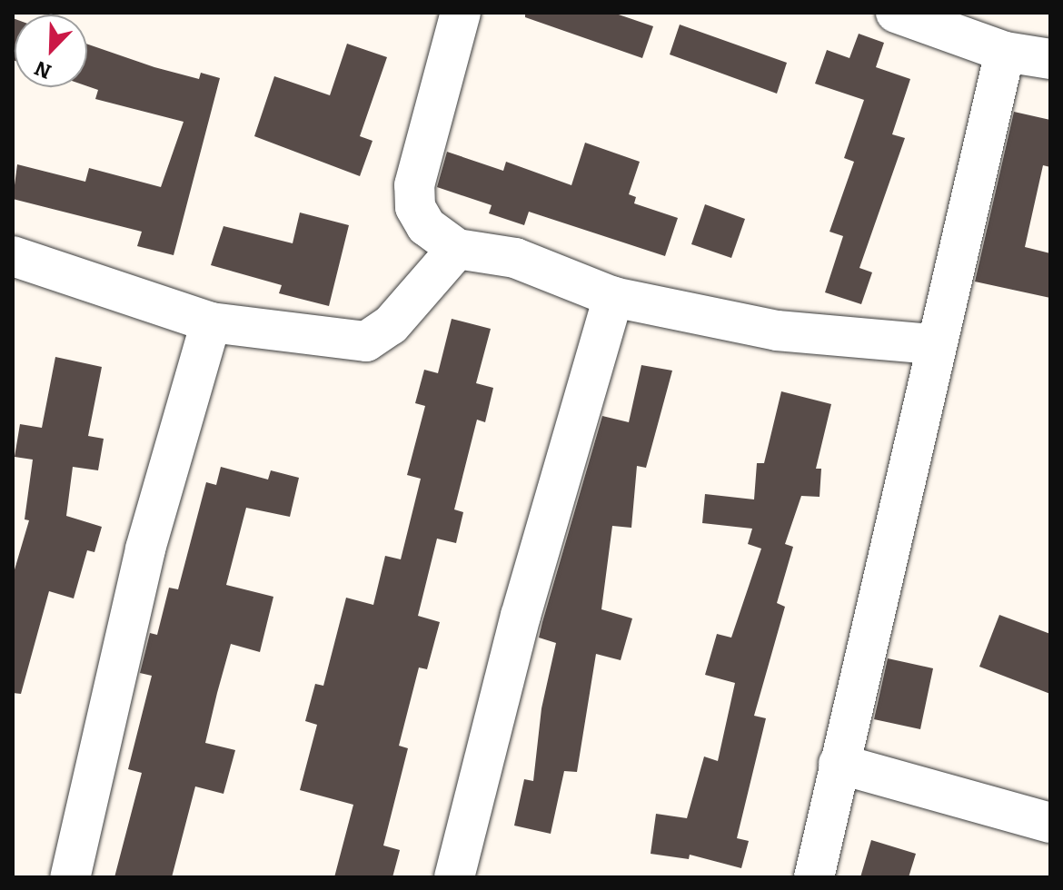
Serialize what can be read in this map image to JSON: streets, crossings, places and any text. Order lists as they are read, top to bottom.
{
  "north": "bottom left"
}
